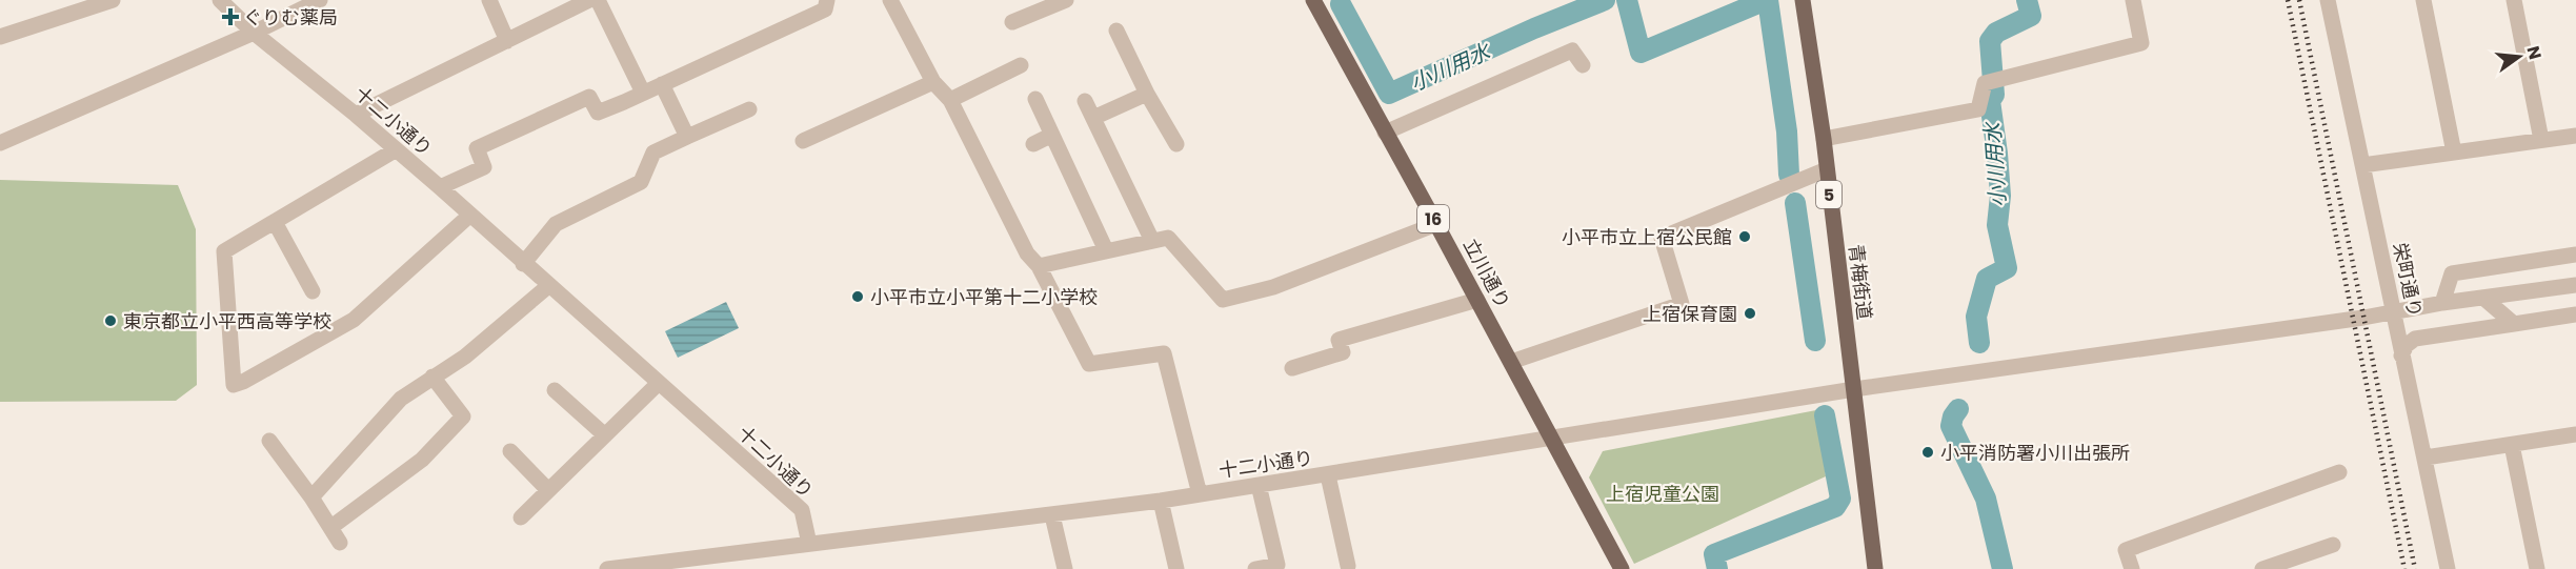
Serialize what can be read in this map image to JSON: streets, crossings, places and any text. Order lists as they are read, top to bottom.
{
  "streets": {
    "main road": [
      "5",
      "16",
      "立川通り",
      "青梅街道"
    ],
    "street": ["十二小通り", "栄町通り"]
  },
  "crossings": [
    ["十二小通り", "立川通り"],
    ["十二小通り", "栄町通り"],
    ["十二小通り", "青梅街道"]
  ],
  "water": ["小川用水"],
  "parks": ["上宿児童公園"],
  "places": {
    "health": ["ぐりむ薬局"],
    "other": [
      "小平市立上宿公民館",
      "小平市立小平第十二小学校",
      "上宿保育園",
      "東京都立小平西高等学校",
      "小平消防署小川出張所"
    ]
  },
  "north": "right"
}
